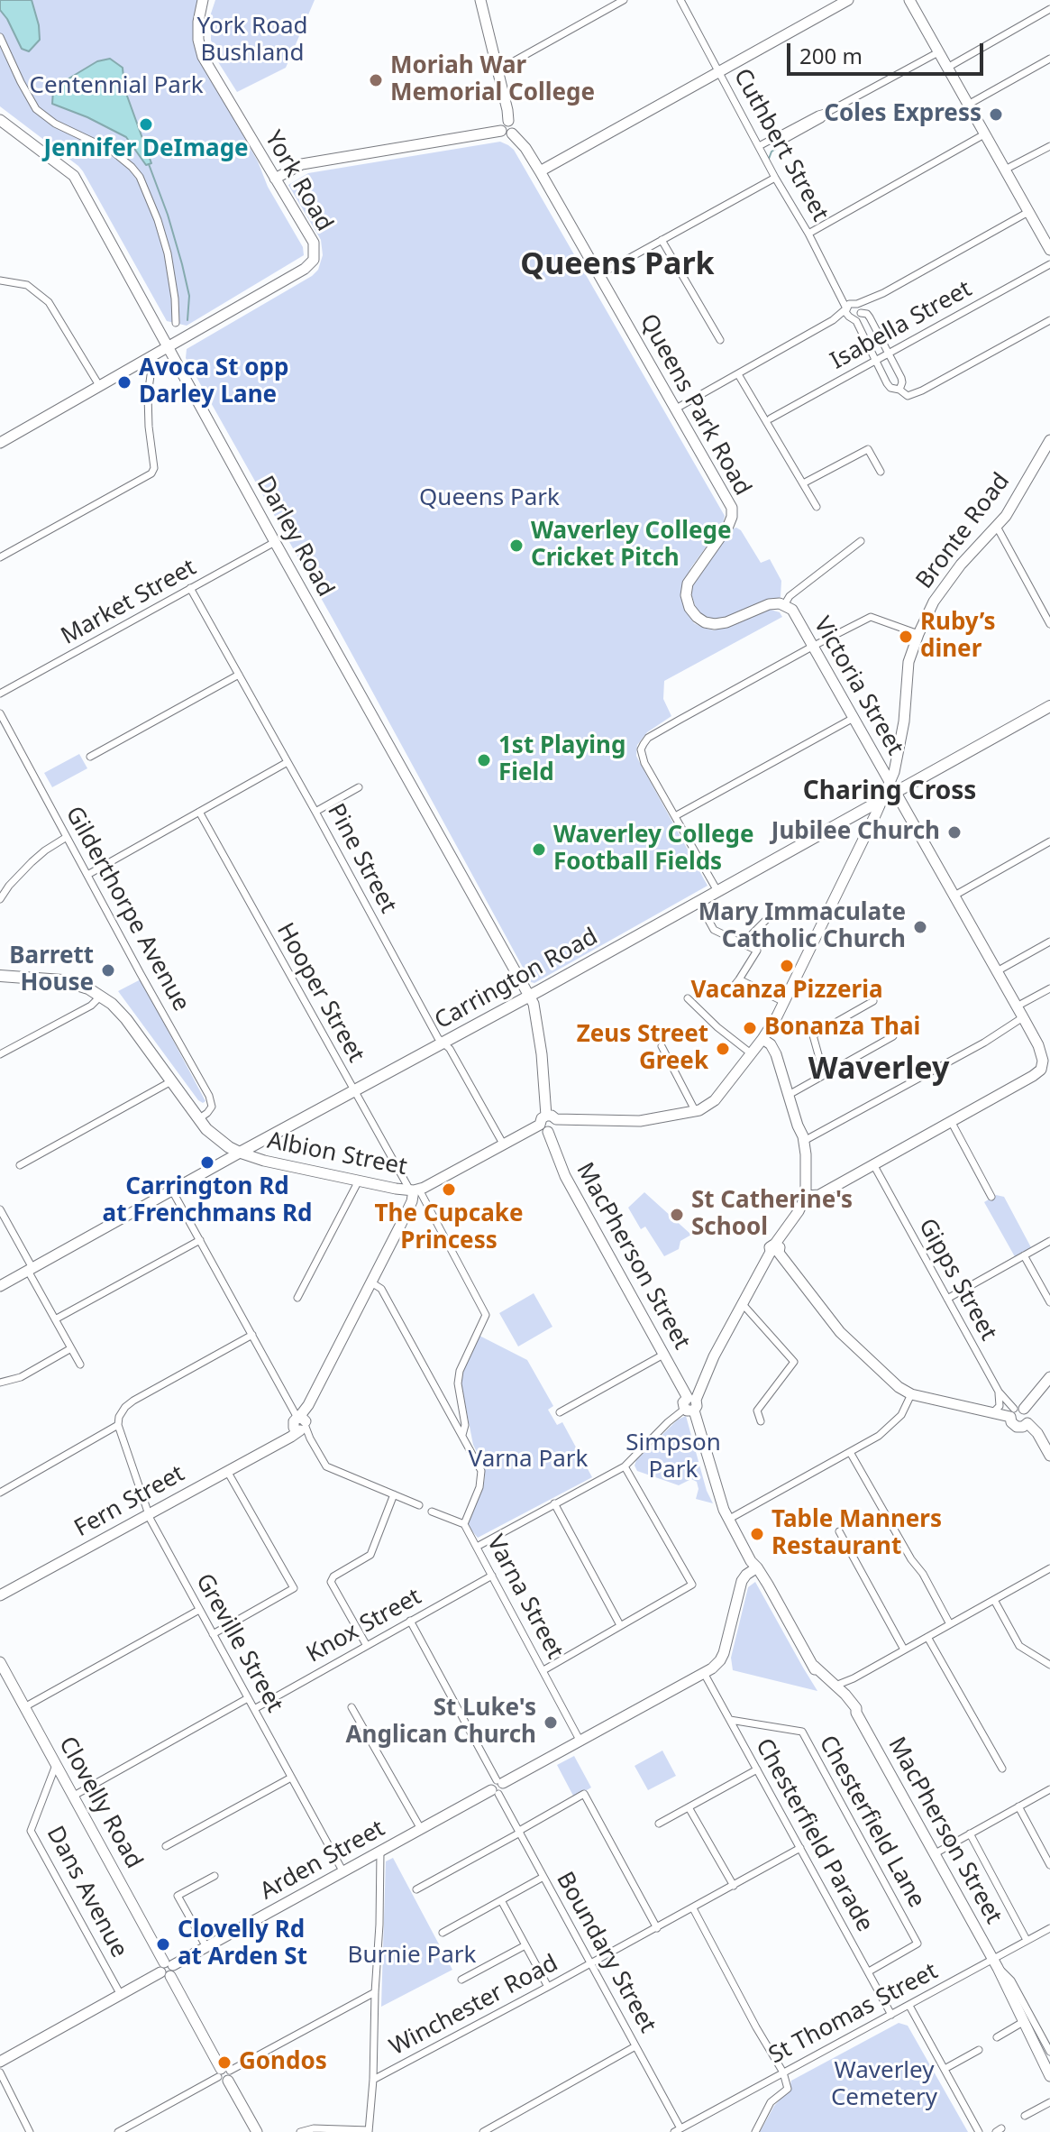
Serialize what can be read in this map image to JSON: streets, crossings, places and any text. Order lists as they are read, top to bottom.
{
  "streets": {
    "main road": [
      "York Road",
      "Queens Park Road",
      "Bronte Road",
      "Darley Road",
      "Victoria Street",
      "Carrington Road",
      "Albion Street",
      "MacPherson Street",
      "Fern Street",
      "Clovelly Road",
      "Arden Street"
    ],
    "street": [
      "Cuthbert Street",
      "Isabella Street",
      "Market Street",
      "Pine Street",
      "Gilderthorpe Avenue",
      "Hooper Street",
      "Gipps Street",
      "Varna Street",
      "Knox Street",
      "Greville Street",
      "Chesterfield Lane",
      "Chesterfield Parade",
      "Dans Avenue",
      "Boundary Street",
      "Winchester Road",
      "St Thomas Street"
    ]
  },
  "crossings": [
    ["Cuthbert Street", "Isabella Street"],
    ["York Road", "Darley Road"],
    ["Queens Park Road", "Victoria Street"],
    ["Bronte Road", "Victoria Street"],
    ["Bronte Road", "Carrington Road"],
    ["Darley Road", "Market Street"],
    ["Darley Road", "Carrington Road"],
    ["Darley Road", "MacPherson Street"],
    ["Market Street", "Pine Street"],
    ["Victoria Street", "Carrington Road"],
    ["Pine Street", "Carrington Road"],
    ["Pine Street", "Albion Street"],
    ["Carrington Road", "Hooper Street"],
    ["Carrington Road", "Albion Street"],
    ["Carrington Road", "MacPherson Street"],
    ["Hooper Street", "Albion Street"],
    ["Hooper Street", "Fern Street"],
    ["Hooper Street", "Varna Street"],
    ["Albion Street", "MacPherson Street"],
    ["Albion Street", "Fern Street"],
    ["MacPherson Street", "Arden Street"],
    ["MacPherson Street", "St Thomas Street"],
    ["Fern Street", "Varna Street"],
    ["Fern Street", "Greville Street"],
    ["Varna Street", "Knox Street"],
    ["Varna Street", "Arden Street"],
    ["Knox Street", "Greville Street"],
    ["Knox Street", "Boundary Street"],
    ["Greville Street", "Arden Street"],
    ["Clovelly Road", "Arden Street"],
    ["Clovelly Road", "Dans Avenue"],
    ["Chesterfield Lane", "Chesterfield Parade"],
    ["Chesterfield Parade", "Arden Street"],
    ["Chesterfield Parade", "Winchester Road"],
    ["Chesterfield Parade", "St Thomas Street"],
    ["Arden Street", "Dans Avenue"],
    ["Arden Street", "Boundary Street"],
    ["Boundary Street", "Winchester Road"],
    ["Boundary Street", "St Thomas Street"]
  ],
  "districts": ["Queens Park", "Charing Cross", "Waverley"],
  "parks": [
    "York Road Bushland",
    "Centennial Park",
    "Queens Park",
    "Simpson Park",
    "Varna Park",
    "Burnie Park",
    "Waverley Cemetery"
  ],
  "places": [
    "Moriah War Memorial College",
    "Coles Express",
    "Jennifer DeImage",
    "Avoca St opp Darley Lane",
    "Waverley College Cricket Pitch",
    "Ruby’s diner",
    "1st Playing Field",
    "Jubilee Church",
    "Waverley College Football Fields",
    "Mary Immaculate Catholic Church",
    "Vacanza Pizzeria",
    "Barrett House",
    "Bonanza Thai",
    "Zeus Street Greek",
    "Carrington Rd at Frenchmans Rd",
    "The Cupcake Princess",
    "St Catherine's School",
    "Table Manners Restaurant",
    "St Luke's Anglican Church",
    "Clovelly Rd at Arden St",
    "Gondos"
  ],
  "scale_bar": "200 m"
}
